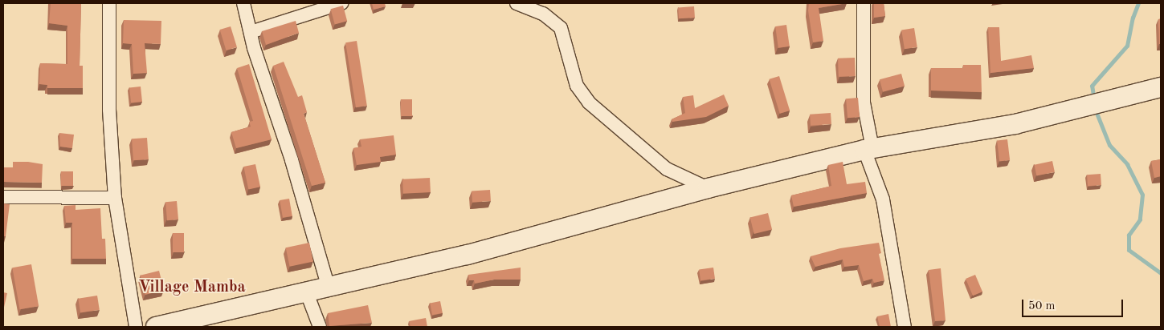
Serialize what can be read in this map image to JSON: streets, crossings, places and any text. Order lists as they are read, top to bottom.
{
  "districts": ["Village Mamba"],
  "scale_bar": "50 m"
}
